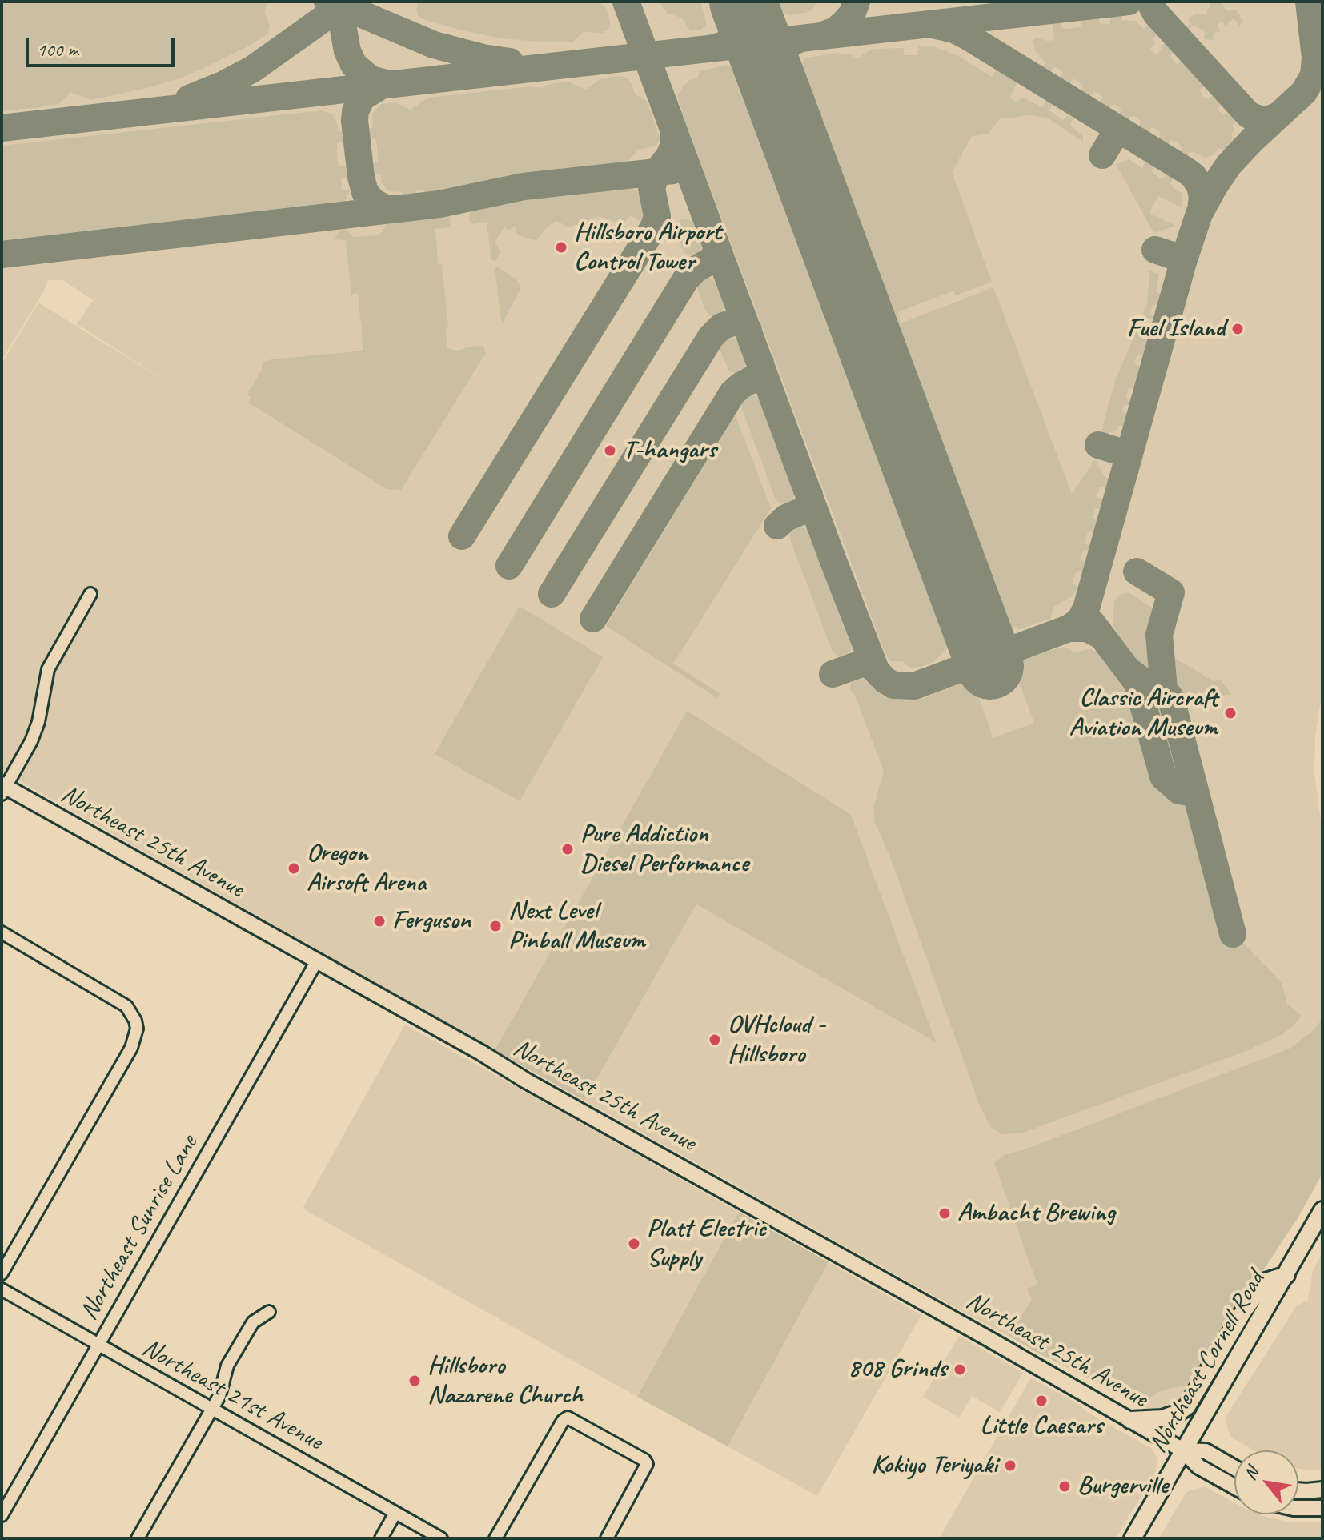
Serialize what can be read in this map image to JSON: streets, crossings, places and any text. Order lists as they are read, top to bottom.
{
  "streets": {
    "highway": ["Northeast Cornell Road"],
    "main road": ["Northeast 25th Avenue"],
    "street": ["Northeast Sunrise Lane", "Northeast 21st Avenue"]
  },
  "crossings": [
    ["Northeast 25th Avenue", "Northeast Sunrise Lane"],
    ["Northeast 25th Avenue", "Northeast Cornell Road"],
    ["Northeast Sunrise Lane", "Northeast 21st Avenue"]
  ],
  "places": [
    "Hillsboro Airport Control Tower",
    "Fuel Island",
    "T-hangars",
    "Classic Aircraft Aviation Museum",
    "Pure Addiction Diesel Performance",
    "Oregon Airsoft Arena",
    "Ferguson",
    "Next Level Pinball Museum",
    "OVHcloud - Hillsboro",
    "Ambacht Brewing",
    "Platt Electric Supply",
    "808 Grinds",
    "Hillsboro Nazarene Church",
    "Little Caesars",
    "Kokiyo Teriyaki",
    "Burgerville"
  ],
  "scale_bar": "100 m",
  "north": "top left"
}
